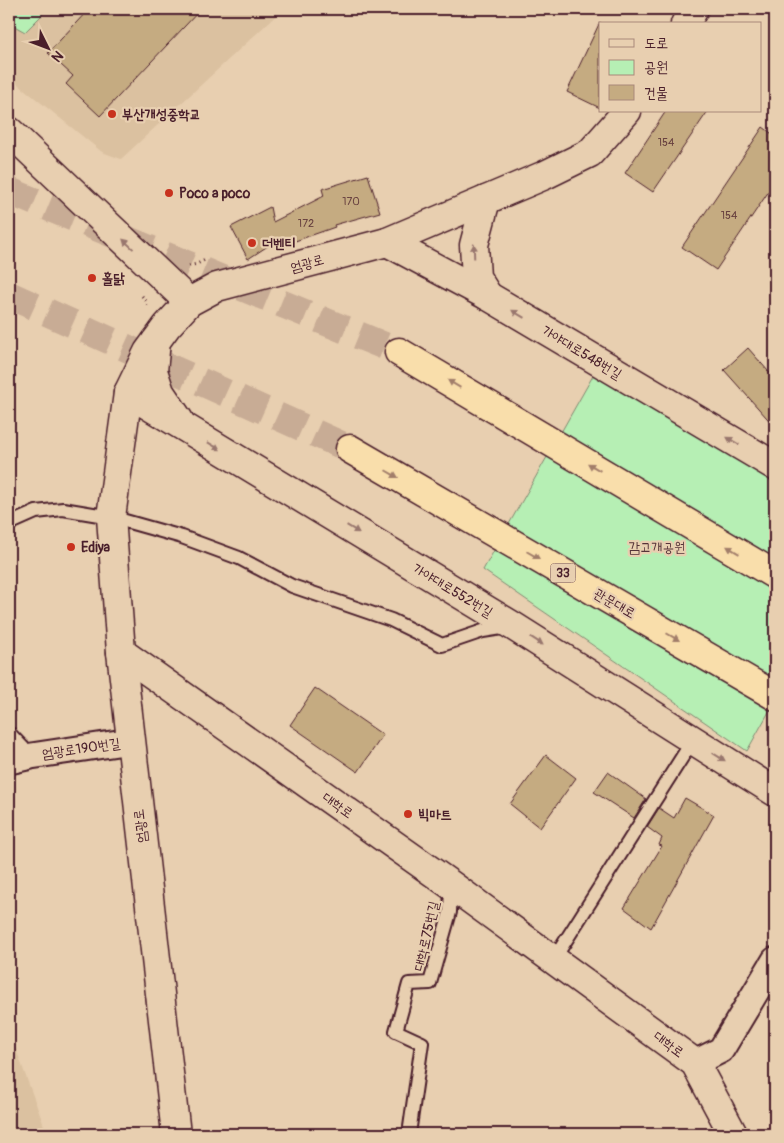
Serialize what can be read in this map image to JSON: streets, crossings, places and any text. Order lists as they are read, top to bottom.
{
  "streets": {
    "highway": ["33", "관문대로"],
    "main road": [
      "엄광로",
      "가야대로548번길",
      "가야대로552번길",
      "대학로"
    ],
    "street": ["엄광로190번길"],
    "lane": ["대학로75번길"]
  },
  "crossings": [
    ["엄광로", "가야대로548번길"],
    ["엄광로", "가야대로552번길"],
    ["엄광로", "엄광로190번길"],
    ["엄광로", "대학로"],
    ["대학로", "대학로75번길"]
  ],
  "one_way": ["가야대로548번길", "가야대로552번길"],
  "parks": ["감고개공원"],
  "places": [
    "부산개성중학교",
    "Poco a poco",
    "더벤티",
    "홀닭",
    "Ediya",
    "빅마트"
  ],
  "house_numbers": [
    "154",
    "170",
    "154",
    "172"
  ],
  "legend": ["도로", "공원", "건물"],
  "north": "bottom right"
}
